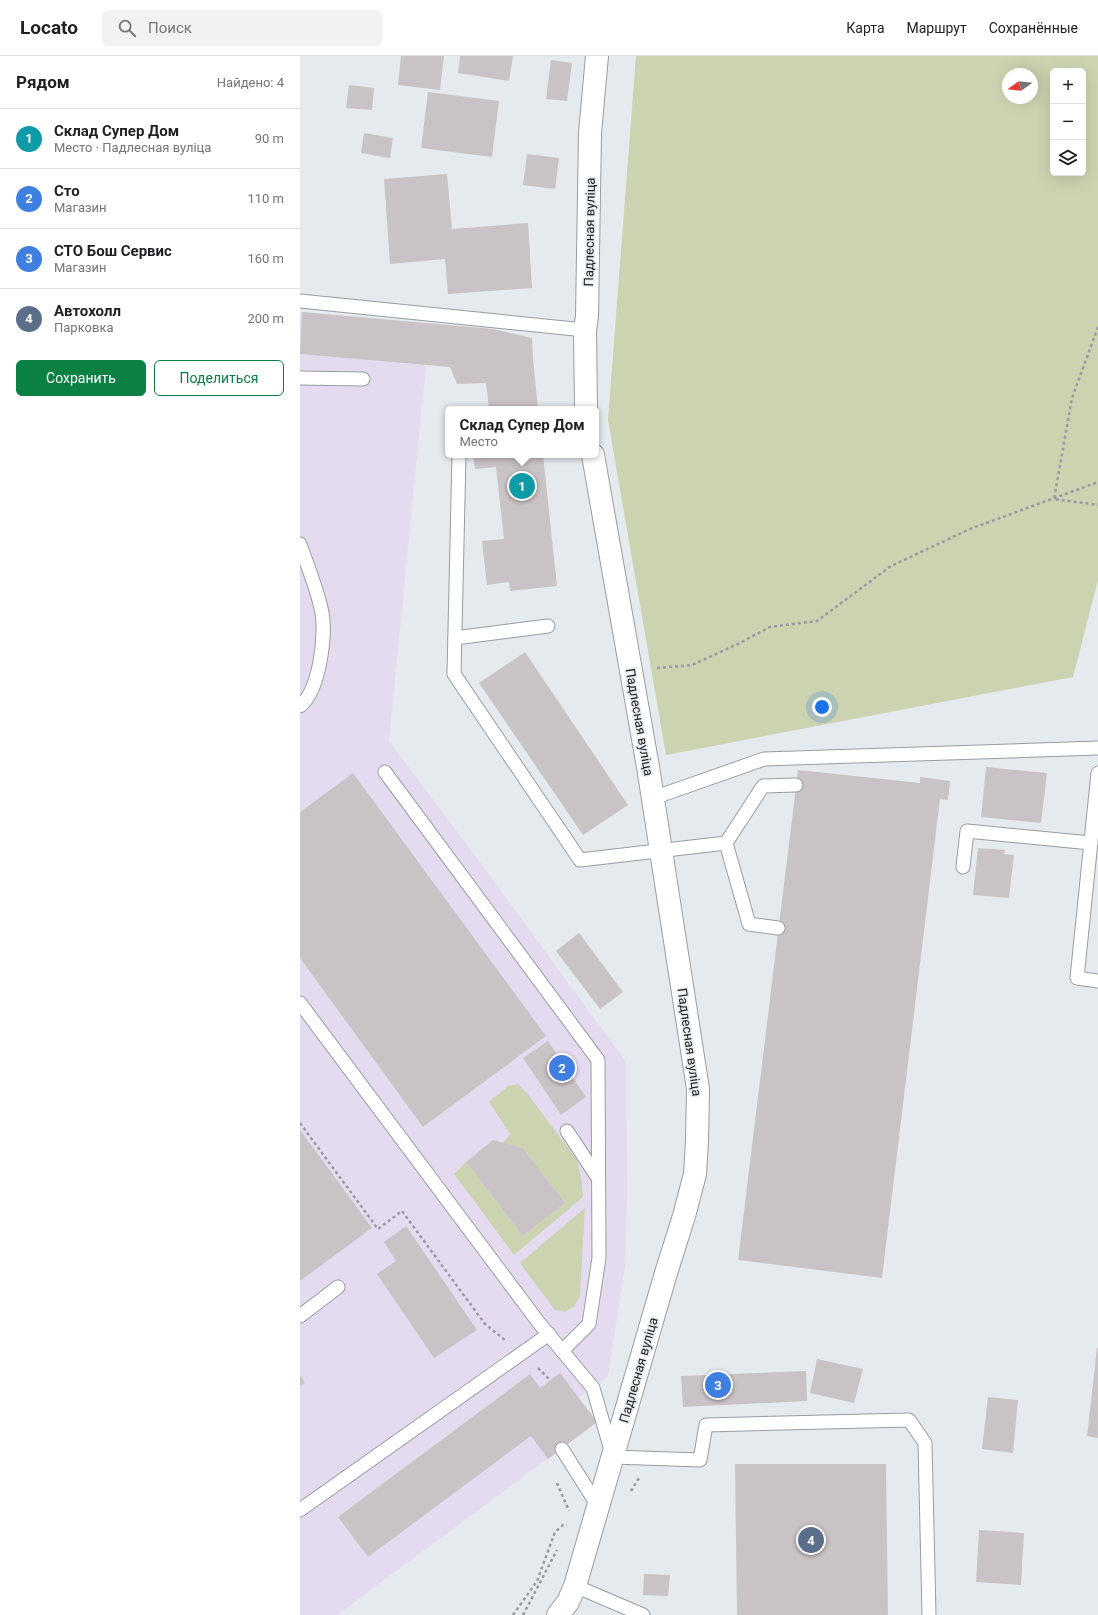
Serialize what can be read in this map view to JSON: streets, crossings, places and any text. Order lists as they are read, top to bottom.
{
  "streets": {
    "street": ["Падлесная вуліца"]
  },
  "north": "left",
  "page": {
    "header": "Locato",
    "search": "Поиск",
    "nav": ["Карта", "Маршрут", "Сохранённые"],
    "heading": ["Рядом", "Найдено: 4"],
    "map_buttons": ["+", "−"],
    "list": [
      {
        "mark": "1",
        "name": "Склад Супер Дом",
        "note": "Место · Падлесная вуліца",
        "value": "90 m"
      },
      {
        "mark": "2",
        "name": "Сто",
        "note": "Магазин",
        "value": "110 m"
      },
      {
        "mark": "3",
        "name": "СТО Бош Сервис",
        "note": "Магазин",
        "value": "160 m"
      },
      {
        "mark": "4",
        "name": "Автохолл",
        "note": "Парковка",
        "value": "200 m"
      }
    ],
    "buttons": ["Сохранить", "Поделиться"],
    "popup": ["Склад Супер Дом", "Место"],
    "pins": [
      "1",
      "2",
      "3",
      "4"
    ]
  }
}
